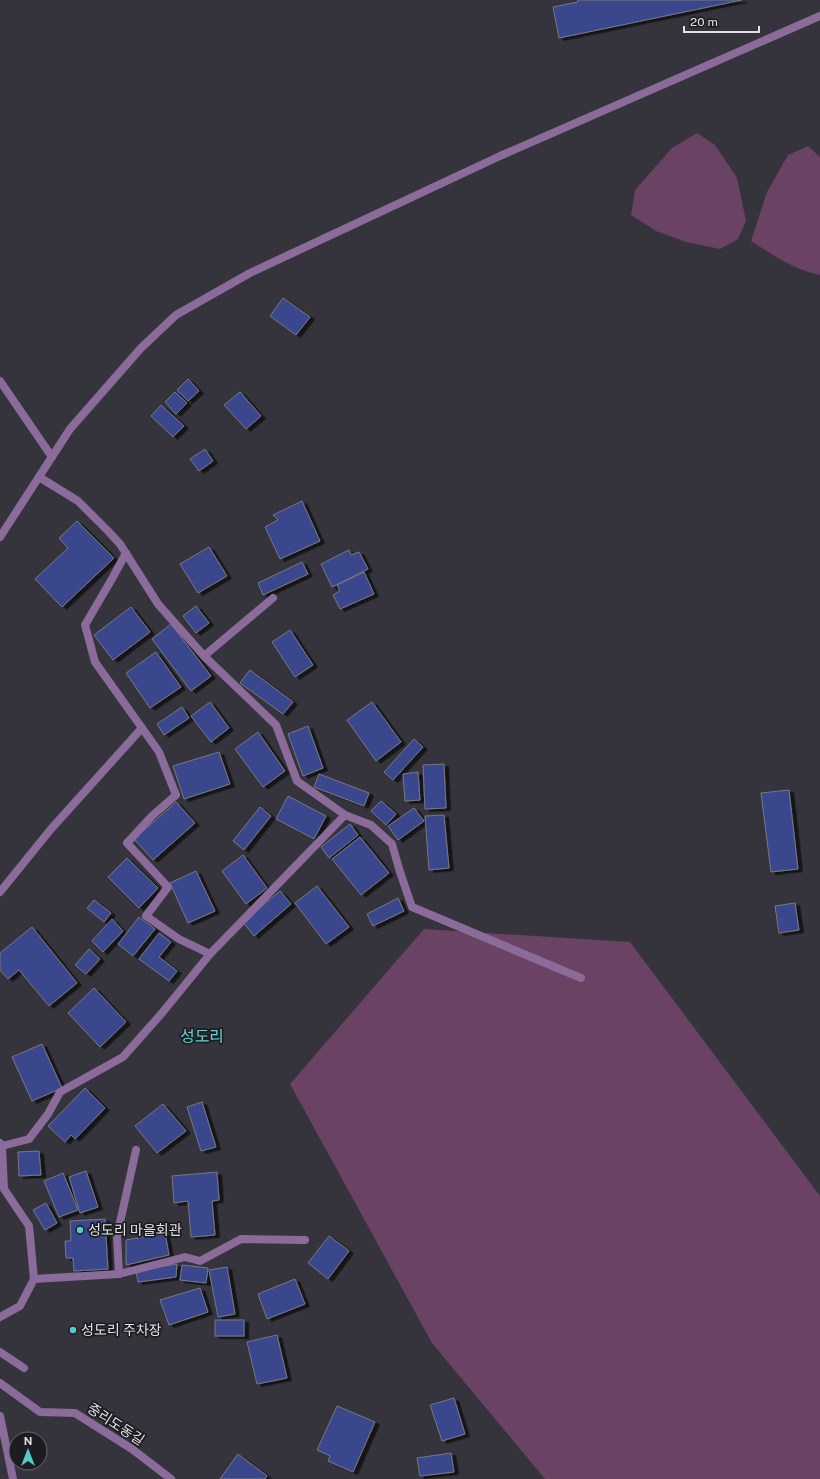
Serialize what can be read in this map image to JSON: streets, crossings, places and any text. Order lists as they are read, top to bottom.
{
  "streets": {
    "street": ["중리도동길"]
  },
  "districts": ["성도리"],
  "places": ["성도리 마을회관", "성도리 주차장"],
  "scale_bar": "20 m",
  "north": "top"
}
